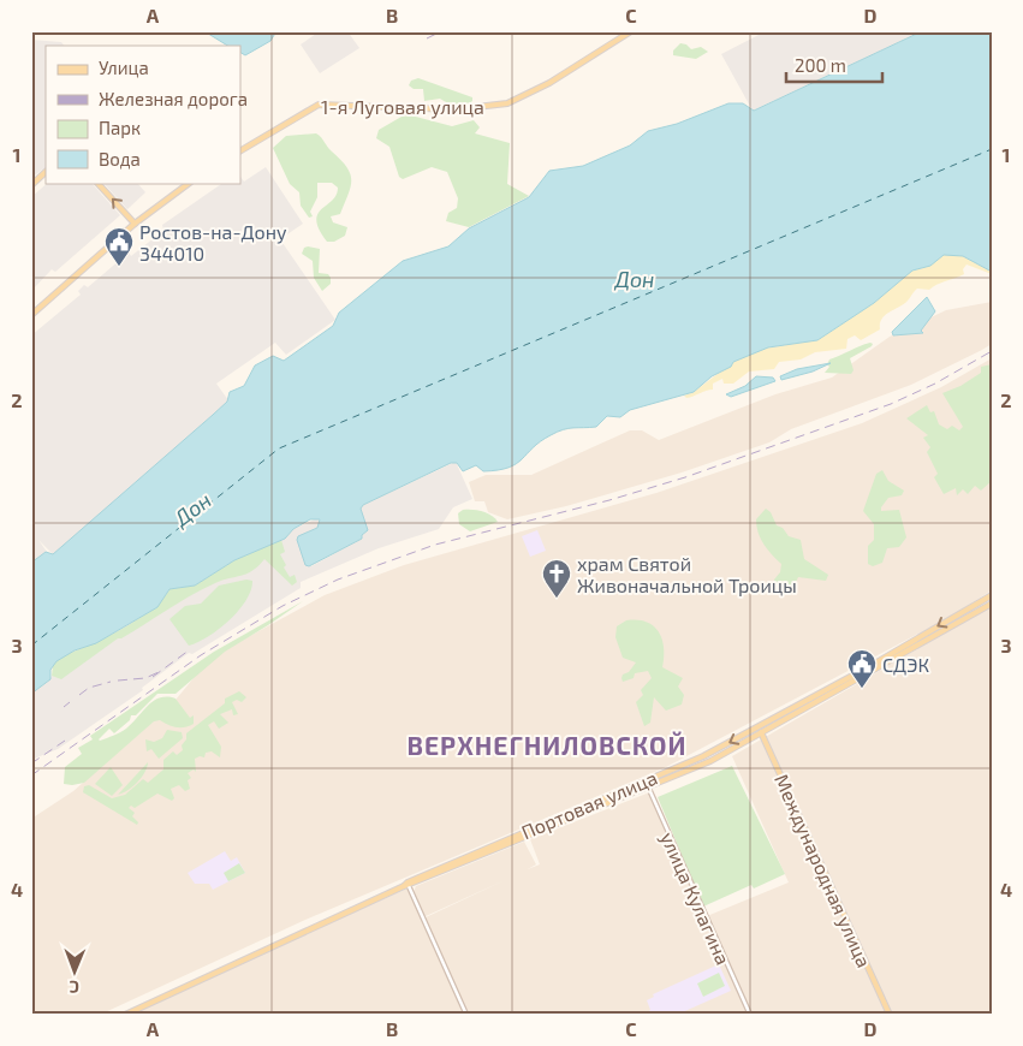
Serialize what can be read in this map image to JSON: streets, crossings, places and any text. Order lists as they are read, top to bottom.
{
  "streets": {
    "main road": ["1-я Луговая улица", "Портовая улица", "Международная улица"],
    "street": ["улица Кулагина"]
  },
  "crossings": [
    ["Портовая улица", "Международная улица"],
    ["Портовая улица", "улица Кулагина"]
  ],
  "districts": ["ВЕРХНЕГНИЛОВСКОЙ"],
  "water": ["Дон"],
  "places": {
    "public building": ["Ростов-на-Дону 344010", "СДЭК"],
    "church": ["храм Святой Живоначальной Троицы"]
  },
  "legend": [
    "Улица",
    "Железная дорога",
    "Парк",
    "Вода"
  ],
  "scale_bar": "200 m",
  "north": "bottom",
  "grid": {
    "columns": [
      "A",
      "B",
      "C",
      "D"
    ],
    "rows": [
      "1",
      "2",
      "3",
      "4"
    ]
  }
}
